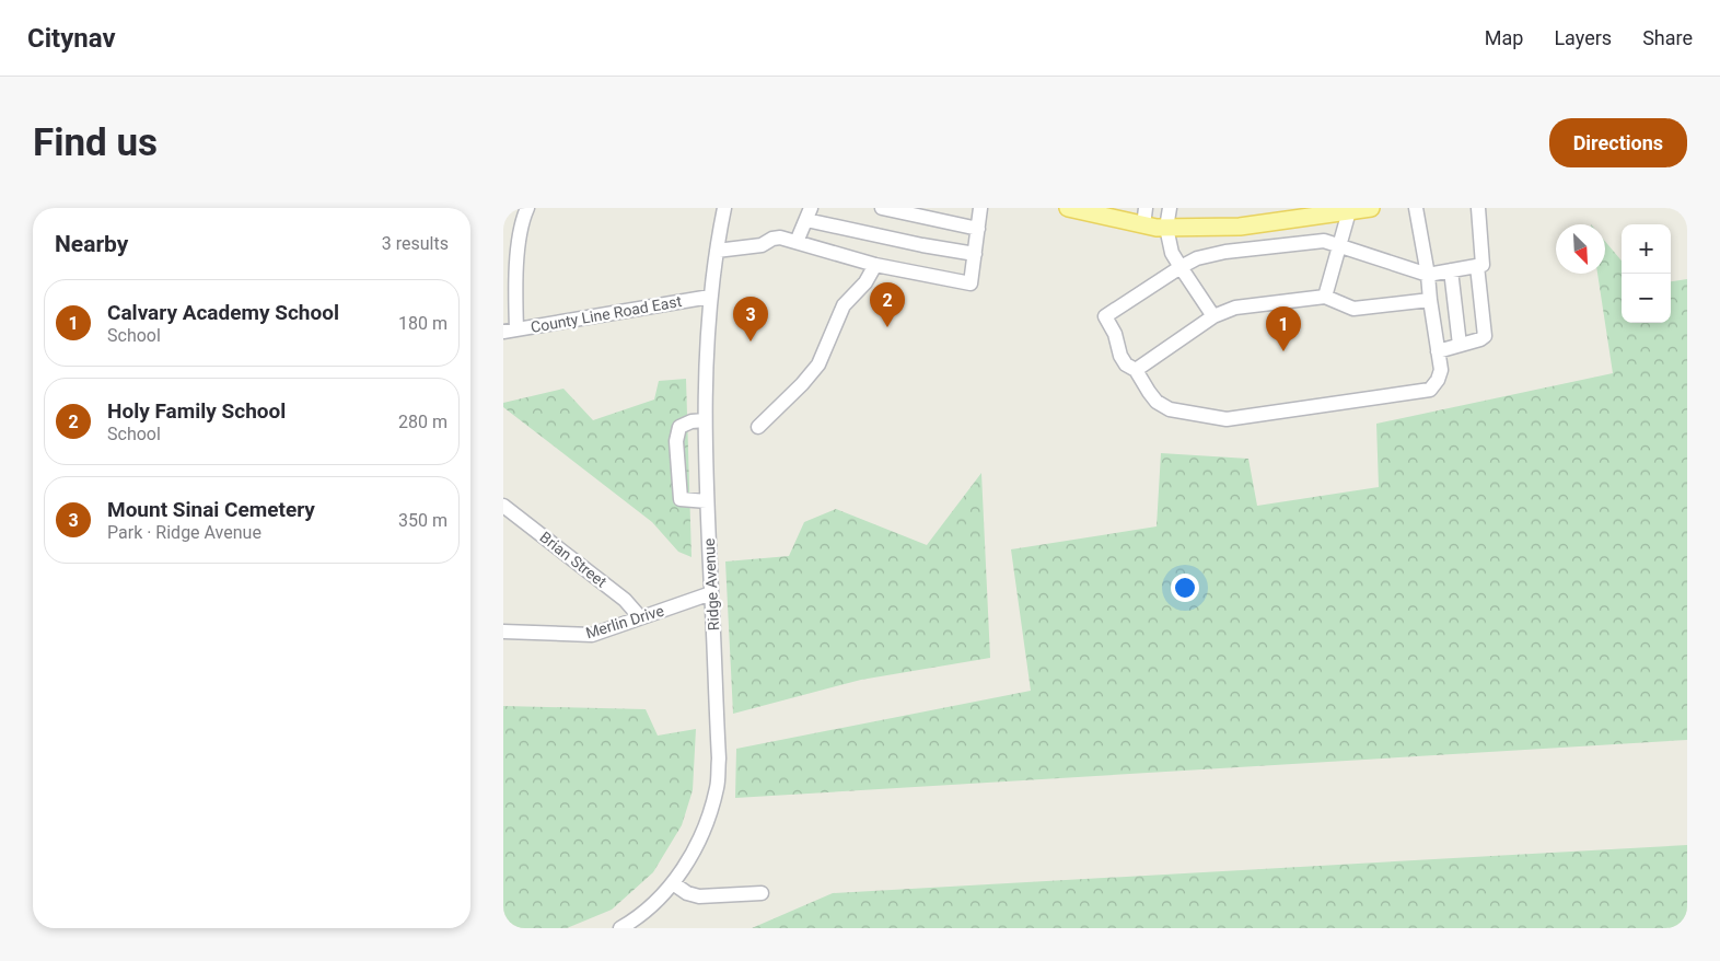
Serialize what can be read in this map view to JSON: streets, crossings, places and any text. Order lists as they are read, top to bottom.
{
  "streets": {
    "street": [
      "County Line Road East",
      "Brian Street",
      "Ridge Avenue",
      "Merlin Drive"
    ]
  },
  "crossings": [
    ["County Line Road East", "Ridge Avenue"],
    ["Brian Street", "Merlin Drive"],
    ["Ridge Avenue", "Merlin Drive"]
  ],
  "north": "bottom right",
  "page": {
    "header": "Citynav",
    "nav": ["Map", "Layers", "Share"],
    "buttons": "Directions",
    "title": "Find us",
    "heading": ["Nearby", "3 results"],
    "map_buttons": ["+", "−"],
    "list": [
      {
        "mark": "1",
        "name": "Calvary Academy School",
        "note": "School",
        "value": "180 m"
      },
      {
        "mark": "2",
        "name": "Holy Family School",
        "note": "School",
        "value": "280 m"
      },
      {
        "mark": "3",
        "name": "Mount Sinai Cemetery",
        "note": "Park · Ridge Avenue",
        "value": "350 m"
      }
    ],
    "pins": ["2", "3", "1"]
  }
}
